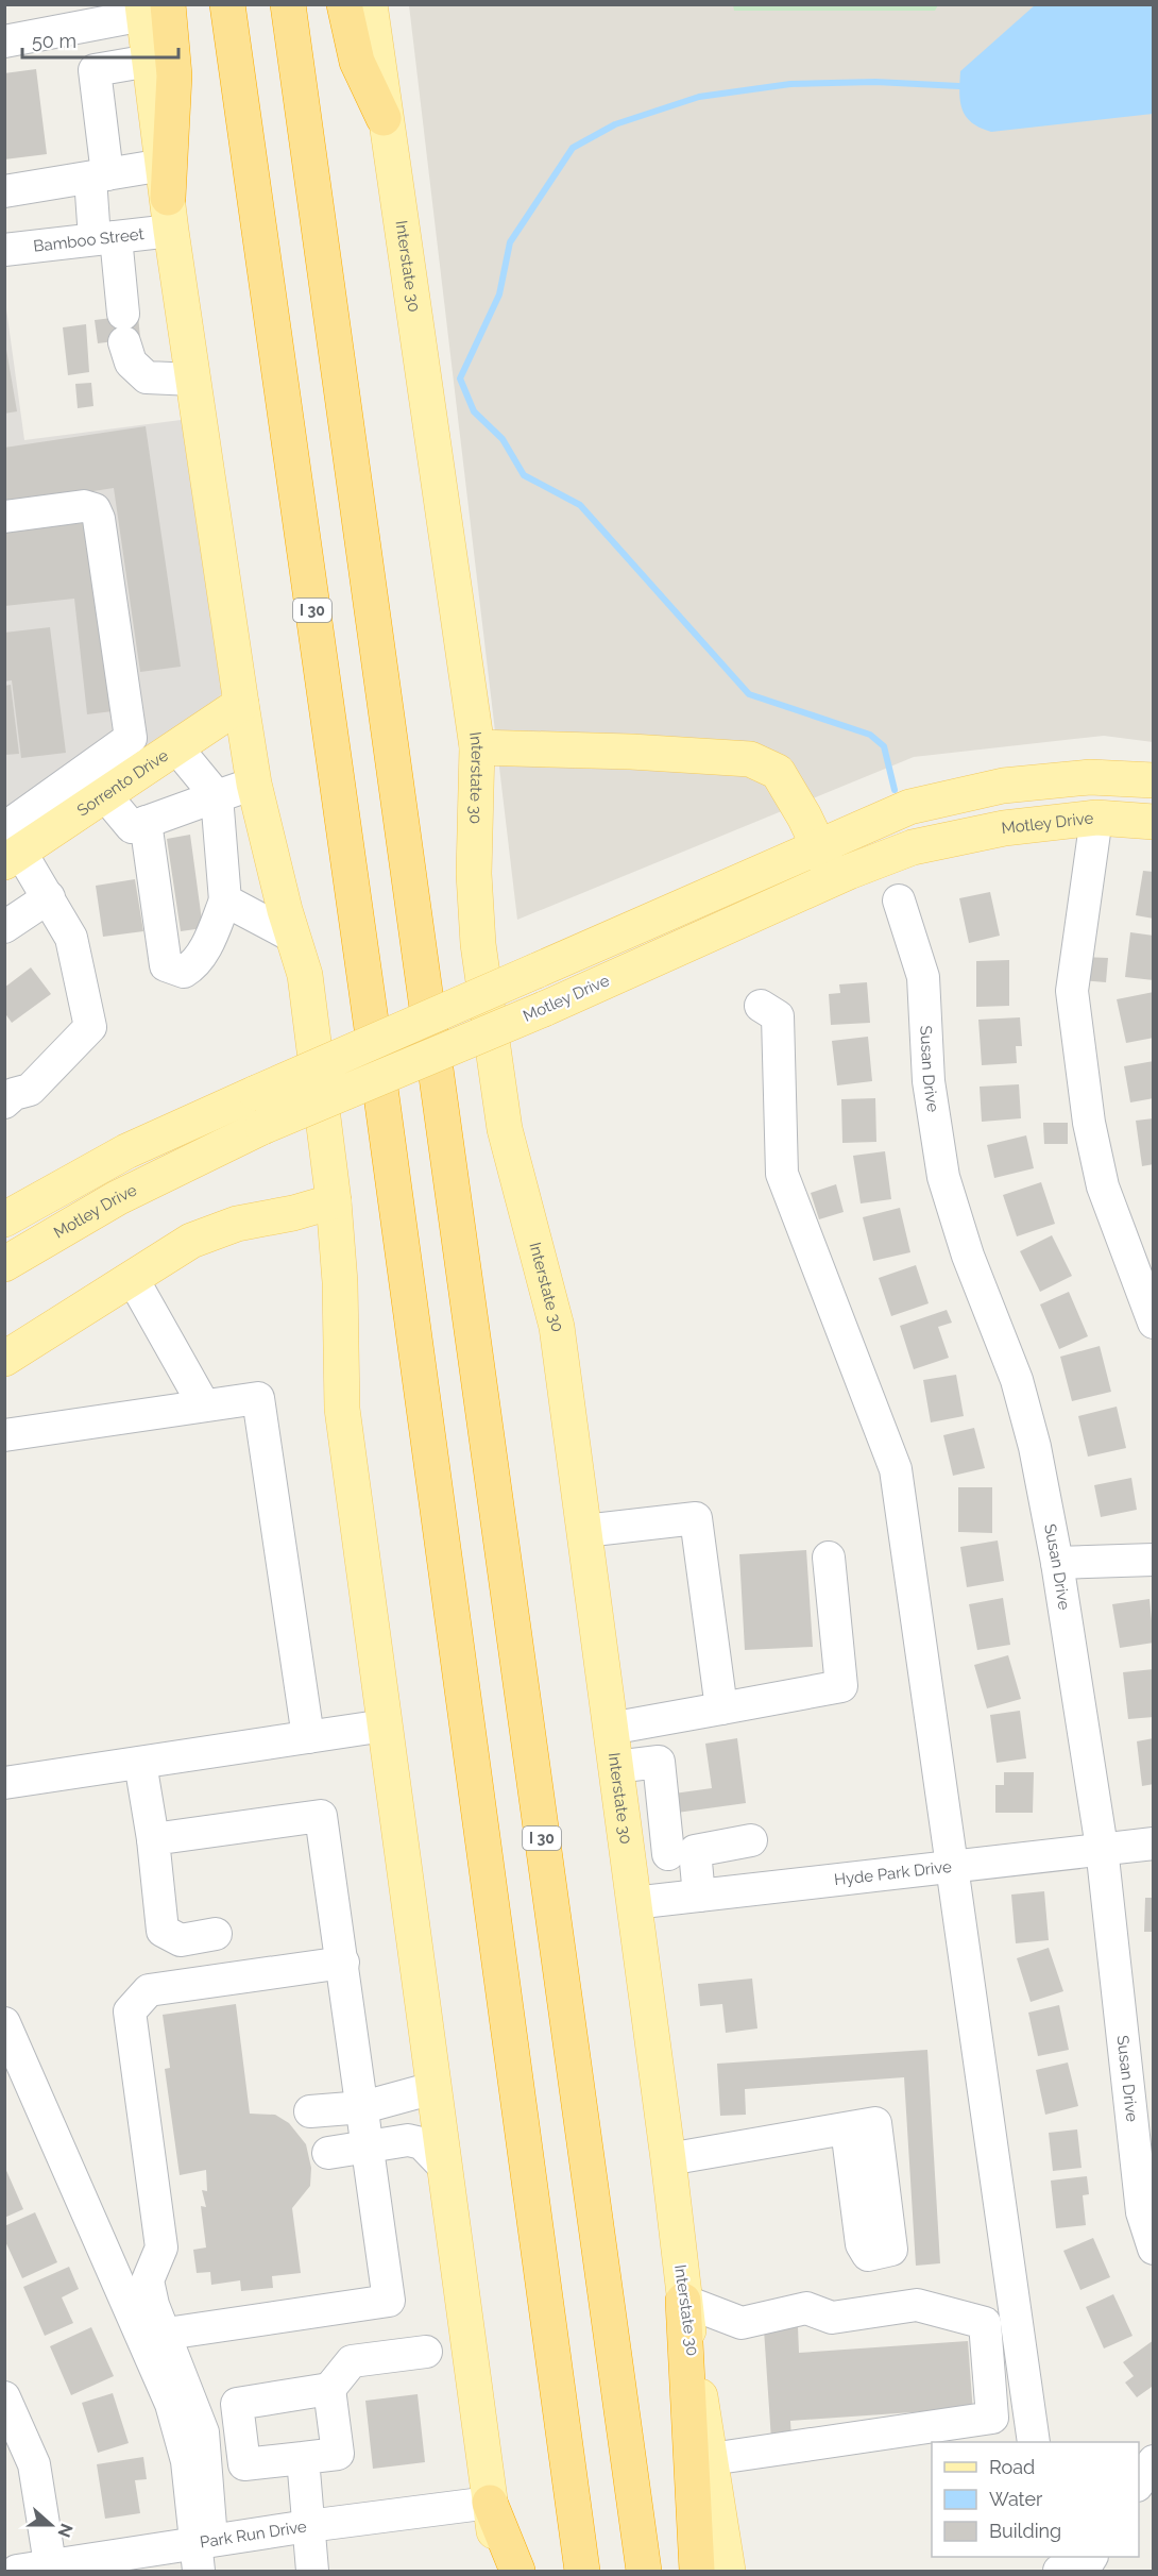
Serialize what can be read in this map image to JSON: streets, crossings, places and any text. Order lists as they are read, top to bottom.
{
  "streets": {
    "highway": ["I 30"],
    "main road": ["Interstate 30", "Sorrento Drive", "Motley Drive"],
    "street": [
      "Bamboo Street",
      "Susan Drive",
      "Hyde Park Drive",
      "Park Run Drive"
    ]
  },
  "crossings": [
    ["Interstate 30", "Hyde Park Drive"],
    ["Susan Drive", "Hyde Park Drive"]
  ],
  "legend": ["Road", "Water", "Building"],
  "scale_bar": "50 m",
  "north": "right"
}
